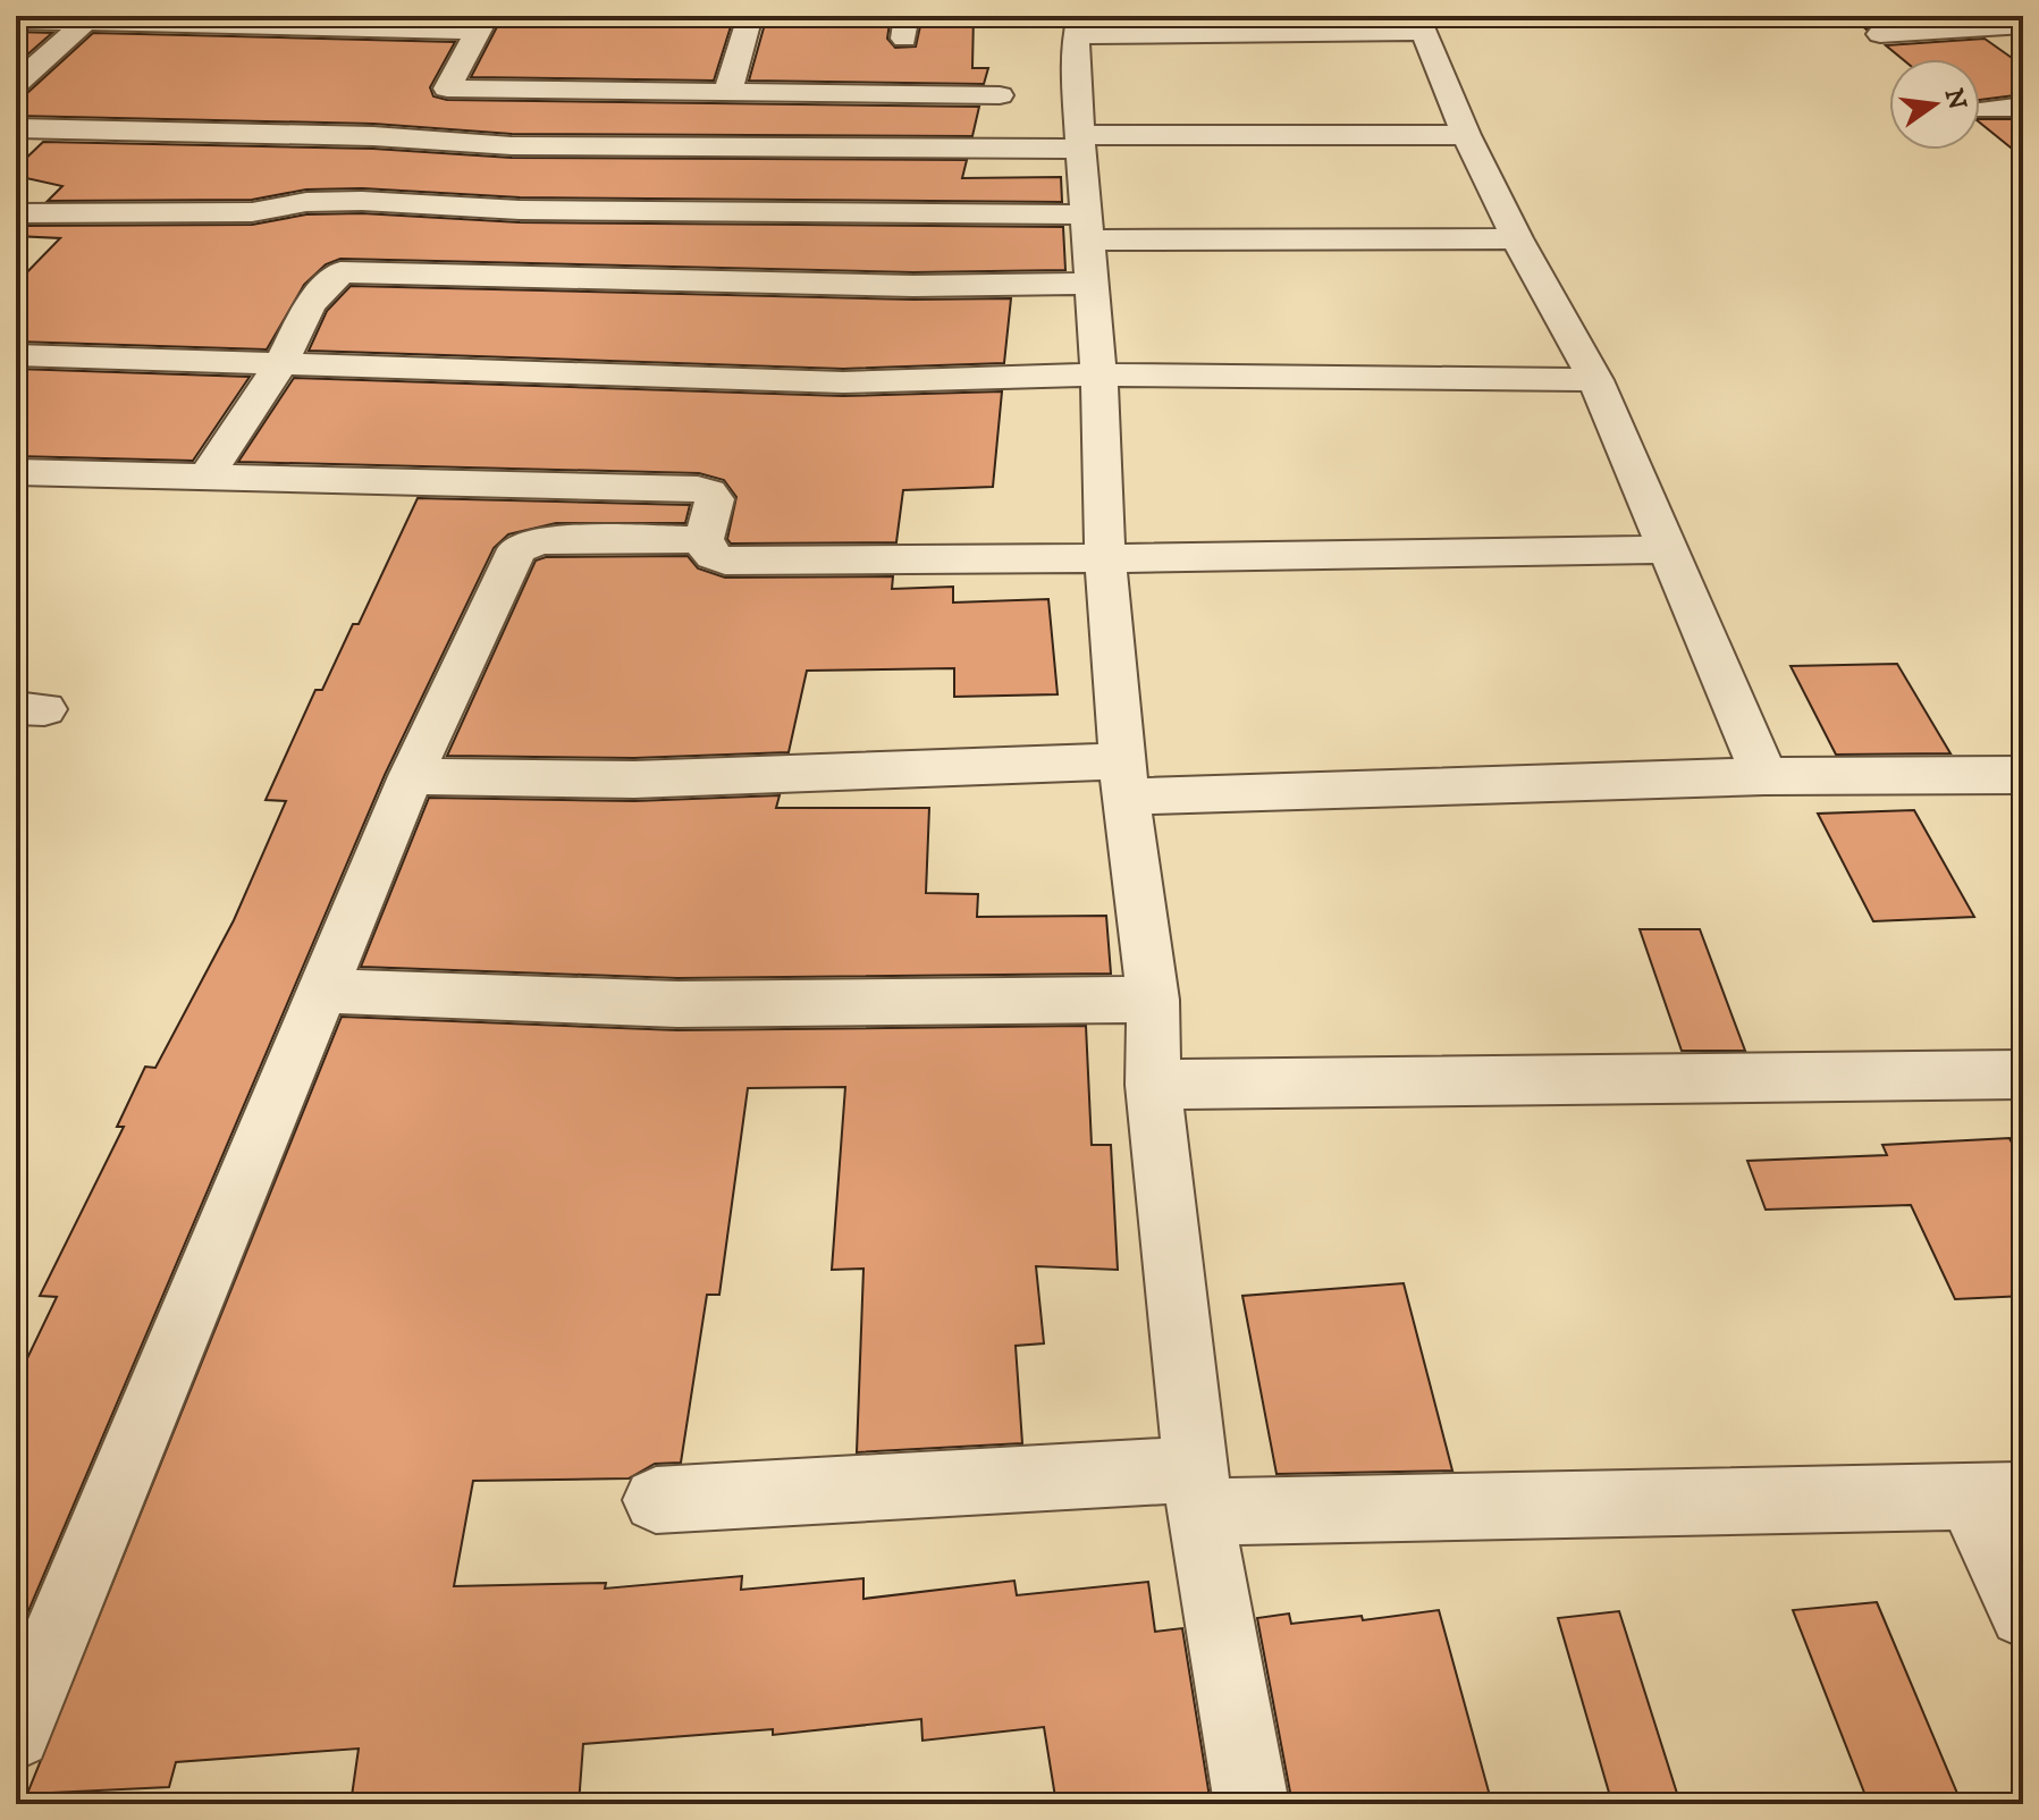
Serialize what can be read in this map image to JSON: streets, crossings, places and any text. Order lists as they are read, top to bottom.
{
  "north": "right"
}
